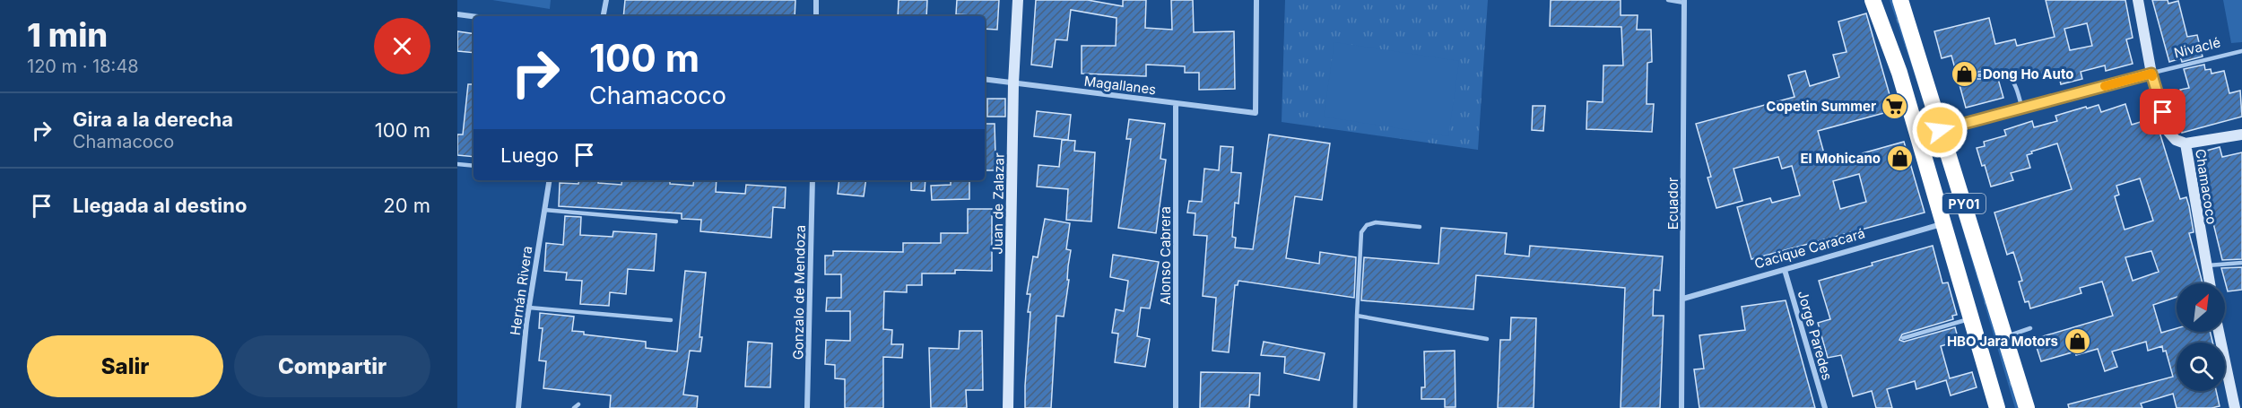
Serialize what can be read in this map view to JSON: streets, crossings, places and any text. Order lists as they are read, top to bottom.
{
  "streets": {
    "highway": ["PY01"],
    "street": [
      "Nivaclé",
      "Magallanes",
      "Chamacoco",
      "Juan de Zalazar",
      "Ecuador",
      "Cacique Caracará",
      "Alonso Cabrera",
      "Hernán Rivera",
      "Gonzalo de Mendoza",
      "Jorge Paredes"
    ]
  },
  "crossings": [
    ["Nivaclé", "Chamacoco"],
    ["Nivaclé", "PY01"],
    ["Magallanes", "Juan de Zalazar"],
    ["Magallanes", "Alonso Cabrera"],
    ["Ecuador", "Cacique Caracará"],
    ["PY01", "Cacique Caracará"],
    ["Cacique Caracará", "Jorge Paredes"]
  ],
  "places": {
    "shop": ["Dong Ho Auto", "El Mohicano", "HBO Jara Motors"],
    "supermarket": ["Copetin Summer"]
  },
  "north": "top right",
  "page": {
    "heading": ["1 min", "120 m · 18:48"],
    "turn": ["100 m", "Chamacoco"],
    "list": [
      {
        "name": "Gira a la derecha",
        "note": "Chamacoco",
        "value": "100 m"
      },
      {
        "name": "Llegada al destino",
        "value": "20 m"
      }
    ],
    "then": "Luego",
    "buttons": ["Salir", "Compartir"]
  }
}
